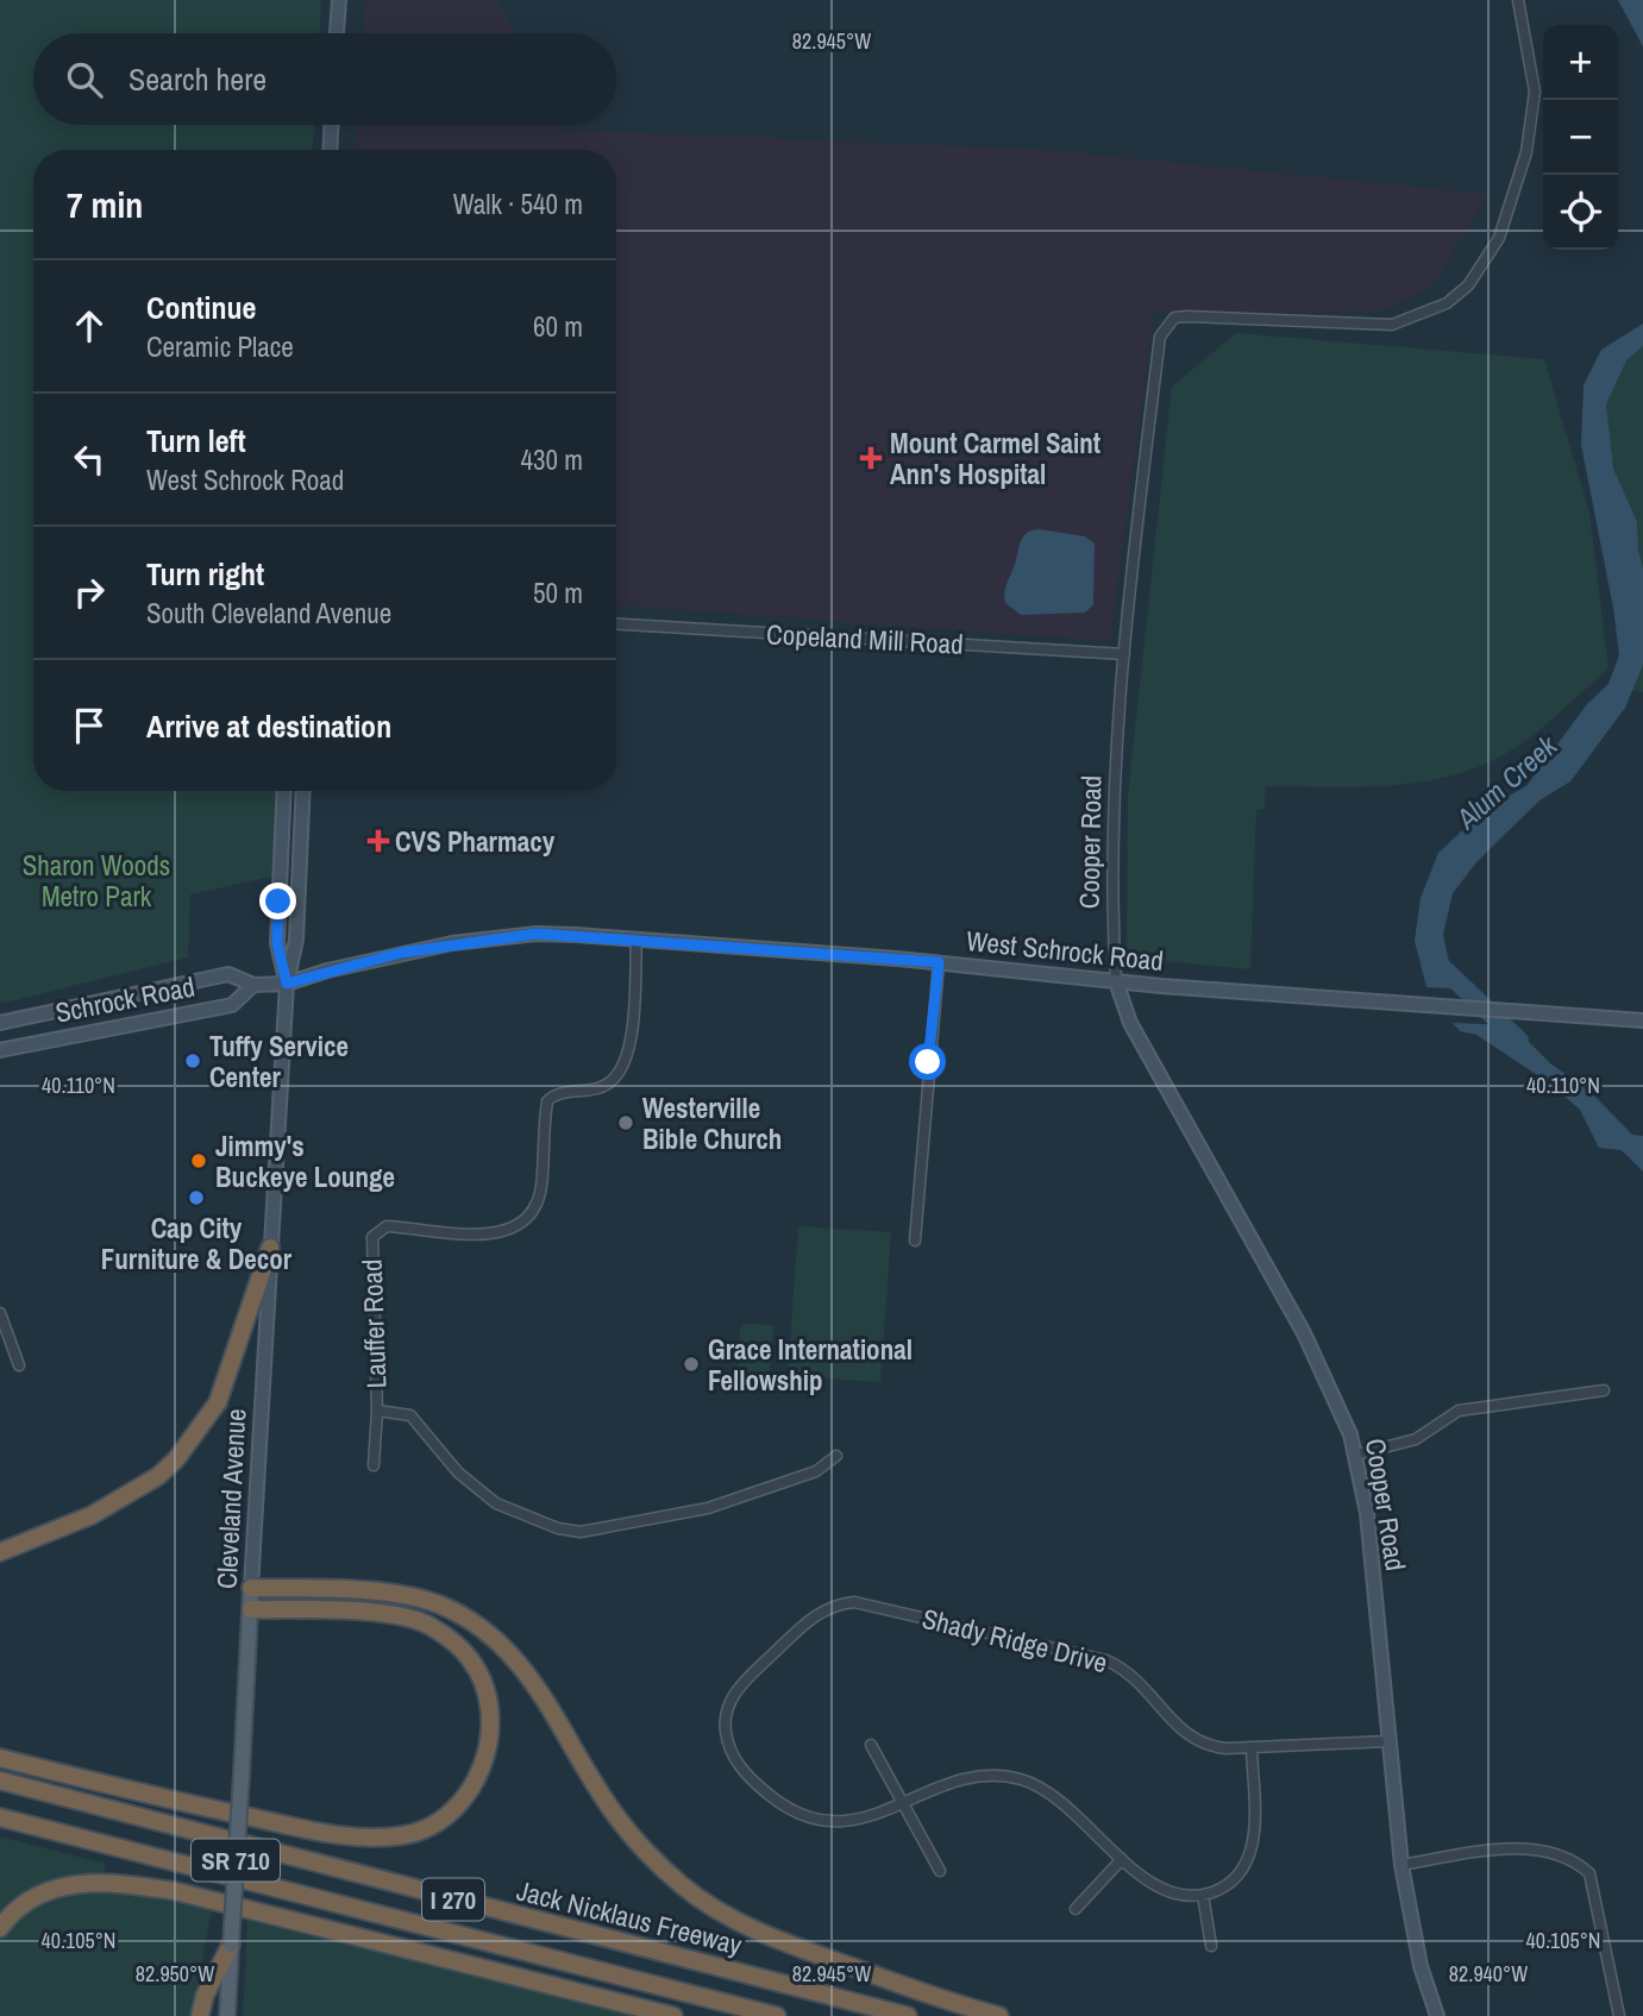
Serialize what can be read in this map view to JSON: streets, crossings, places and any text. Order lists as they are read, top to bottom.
{
  "streets": {
    "highway": ["I 270", "Jack Nicklaus Freeway"],
    "main road": [
      "Cooper Road",
      "West Schrock Road",
      "Schrock Road",
      "Cleveland Avenue",
      "SR 710"
    ],
    "street": ["Copeland Mill Road", "Lauffer Road", "Shady Ridge Drive"]
  },
  "crossings": [
    ["Copeland Mill Road", "Cooper Road"],
    ["Cooper Road", "West Schrock Road"],
    ["Cooper Road", "Shady Ridge Drive"],
    ["West Schrock Road", "Schrock Road"],
    ["West Schrock Road", "Lauffer Road"],
    ["West Schrock Road", "Cleveland Avenue"],
    ["Schrock Road", "Cleveland Avenue"]
  ],
  "water": ["Alum Creek"],
  "parks": ["Sharon Woods Metro Park"],
  "places": {
    "health": ["Mount Carmel Saint Ann's Hospital", "CVS Pharmacy"],
    "other": [
      "Tuffy Service Center",
      "Westerville Bible Church",
      "Jimmy's Buckeye Lounge",
      "Cap City Furniture & Decor",
      "Grace International Fellowship"
    ]
  },
  "page": {
    "map_buttons": ["+", "−"],
    "search": "Search here",
    "heading": ["7 min", "Walk · 540 m"],
    "list": [
      ["Continue", "Ceramic Place", "60 m"],
      ["Turn left", "West Schrock Road", "430 m"],
      ["Turn right", "South Cleveland Avenue", "50 m"],
      "Arrive at destination"
    ]
  },
  "coordinates": [
    "82.945°W",
    "40.110°N",
    "40.105°N",
    "82.950°W",
    "82.940°W"
  ]
}
